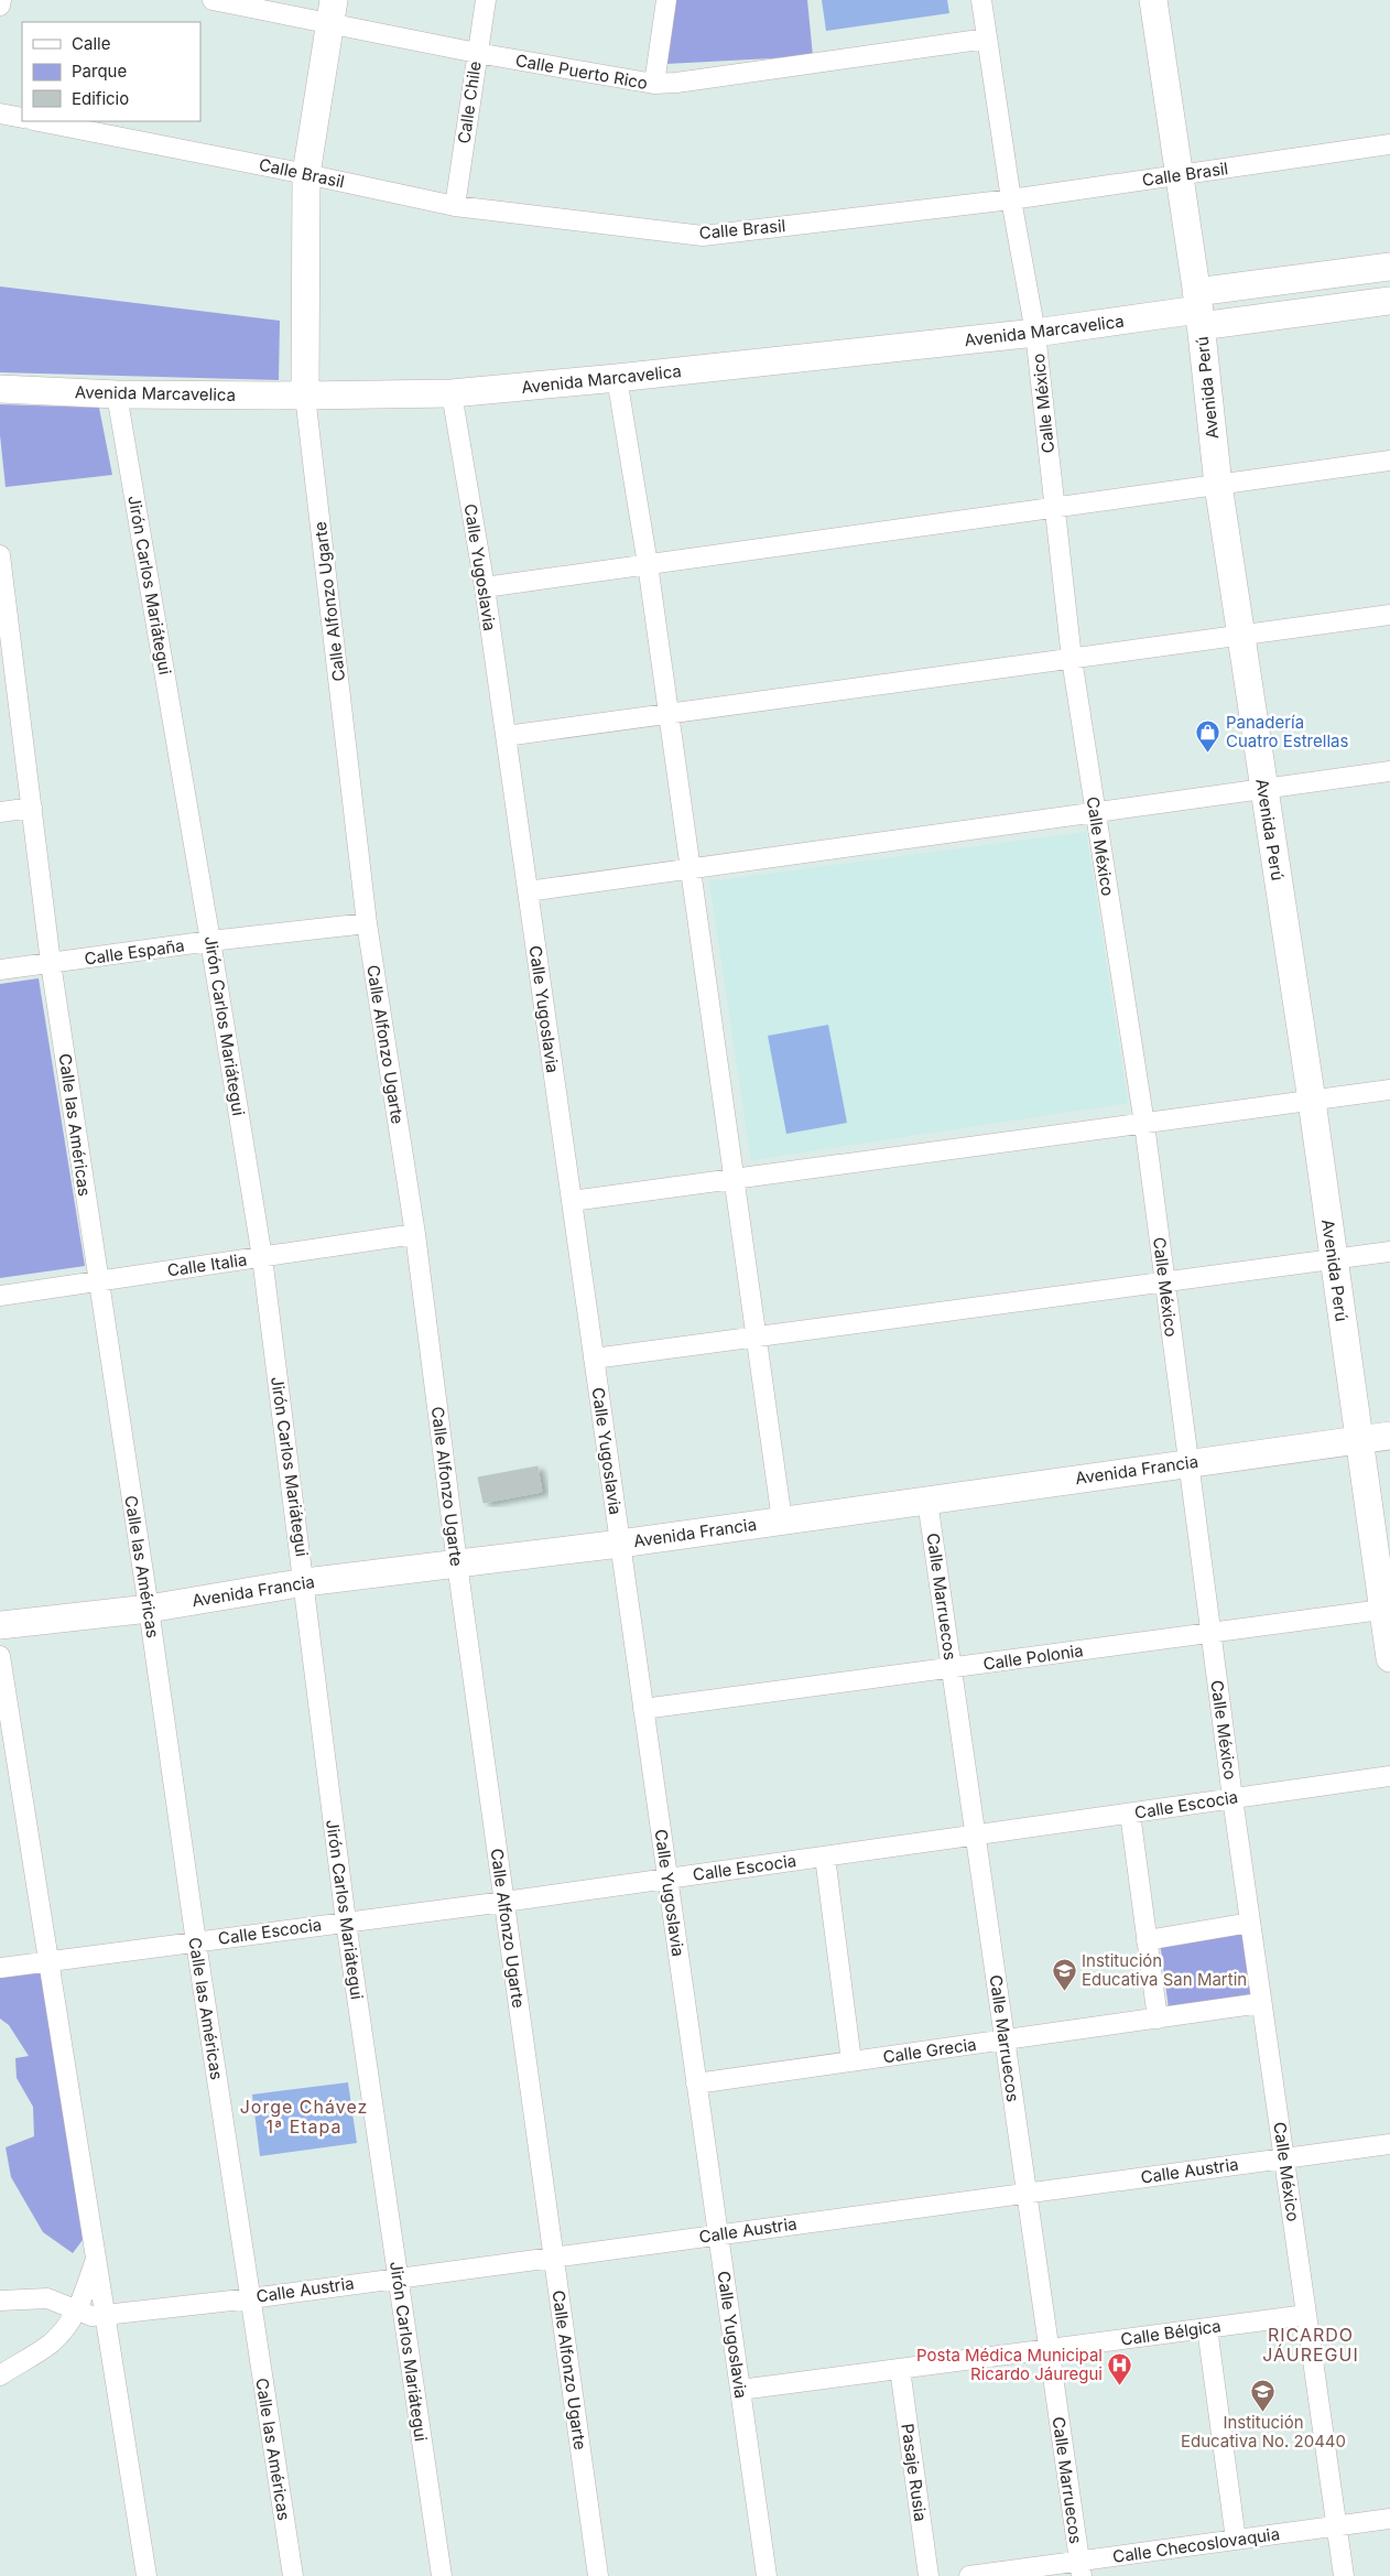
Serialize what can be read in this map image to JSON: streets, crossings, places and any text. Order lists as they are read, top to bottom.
{
  "streets": {
    "street": [
      "Calle Puerto Rico",
      "Calle Chile",
      "Calle Brasil",
      "Avenida Marcavelica",
      "Avenida Perú",
      "Calle México",
      "Calle Yugoslavia",
      "Jirón Carlos Mariátegui",
      "Calle Alfonzo Ugarte",
      "Calle España",
      "Calle las Américas",
      "Calle Italia",
      "Avenida Francia",
      "Calle Marruecos",
      "Calle Polonia",
      "Calle Escocia",
      "Calle Grecia",
      "Calle Austria",
      "Calle Bélgica",
      "Pasaje Rusia",
      "Calle Checoslovaquia"
    ]
  },
  "crossings": [
    ["Calle Puerto Rico", "Calle Chile"],
    ["Calle Puerto Rico", "Calle México"],
    ["Calle Chile", "Calle Brasil"],
    ["Calle Brasil", "Avenida Perú"],
    ["Calle Brasil", "Calle México"],
    ["Avenida Marcavelica", "Avenida Perú"],
    ["Avenida Marcavelica", "Calle México"],
    ["Avenida Marcavelica", "Calle Yugoslavia"],
    ["Avenida Marcavelica", "Jirón Carlos Mariátegui"],
    ["Avenida Marcavelica", "Calle Alfonzo Ugarte"],
    ["Avenida Perú", "Avenida Francia"],
    ["Avenida Perú", "Calle Polonia"],
    ["Calle México", "Avenida Francia"],
    ["Calle México", "Calle Polonia"],
    ["Calle México", "Calle Escocia"],
    ["Calle México", "Calle Grecia"],
    ["Calle México", "Calle Austria"],
    ["Calle México", "Calle Bélgica"],
    ["Calle México", "Calle Checoslovaquia"],
    ["Calle Yugoslavia", "Avenida Francia"],
    ["Calle Yugoslavia", "Calle Polonia"],
    ["Calle Yugoslavia", "Calle Escocia"],
    ["Calle Yugoslavia", "Calle Grecia"],
    ["Calle Yugoslavia", "Calle Austria"],
    ["Calle Yugoslavia", "Calle Bélgica"],
    ["Jirón Carlos Mariátegui", "Calle España"],
    ["Jirón Carlos Mariátegui", "Calle Italia"],
    ["Jirón Carlos Mariátegui", "Avenida Francia"],
    ["Jirón Carlos Mariátegui", "Calle Escocia"],
    ["Jirón Carlos Mariátegui", "Calle Austria"],
    ["Calle Alfonzo Ugarte", "Calle España"],
    ["Calle Alfonzo Ugarte", "Calle Italia"],
    ["Calle Alfonzo Ugarte", "Avenida Francia"],
    ["Calle Alfonzo Ugarte", "Calle Escocia"],
    ["Calle Alfonzo Ugarte", "Calle Austria"],
    ["Calle España", "Calle las Américas"],
    ["Calle las Américas", "Calle Italia"],
    ["Calle las Américas", "Avenida Francia"],
    ["Calle las Américas", "Calle Escocia"],
    ["Calle las Américas", "Calle Austria"],
    ["Avenida Francia", "Calle Marruecos"],
    ["Calle Marruecos", "Calle Polonia"],
    ["Calle Marruecos", "Calle Escocia"],
    ["Calle Marruecos", "Calle Grecia"],
    ["Calle Marruecos", "Calle Austria"],
    ["Calle Marruecos", "Calle Bélgica"],
    ["Calle Marruecos", "Calle Checoslovaquia"],
    ["Calle Bélgica", "Pasaje Rusia"]
  ],
  "districts": ["Jorge Chávez 1ª Etapa", "RICARDO JÁUREGUI"],
  "places": {
    "shop": ["Panadería Cuatro Estrellas"],
    "school or university": ["Institución Educativa San Martin", "Institución Educativa No. 20440"],
    "hospital": ["Posta Médica Municipal Ricardo Jáuregui"]
  },
  "legend": ["Calle", "Parque", "Edificio"]
}
